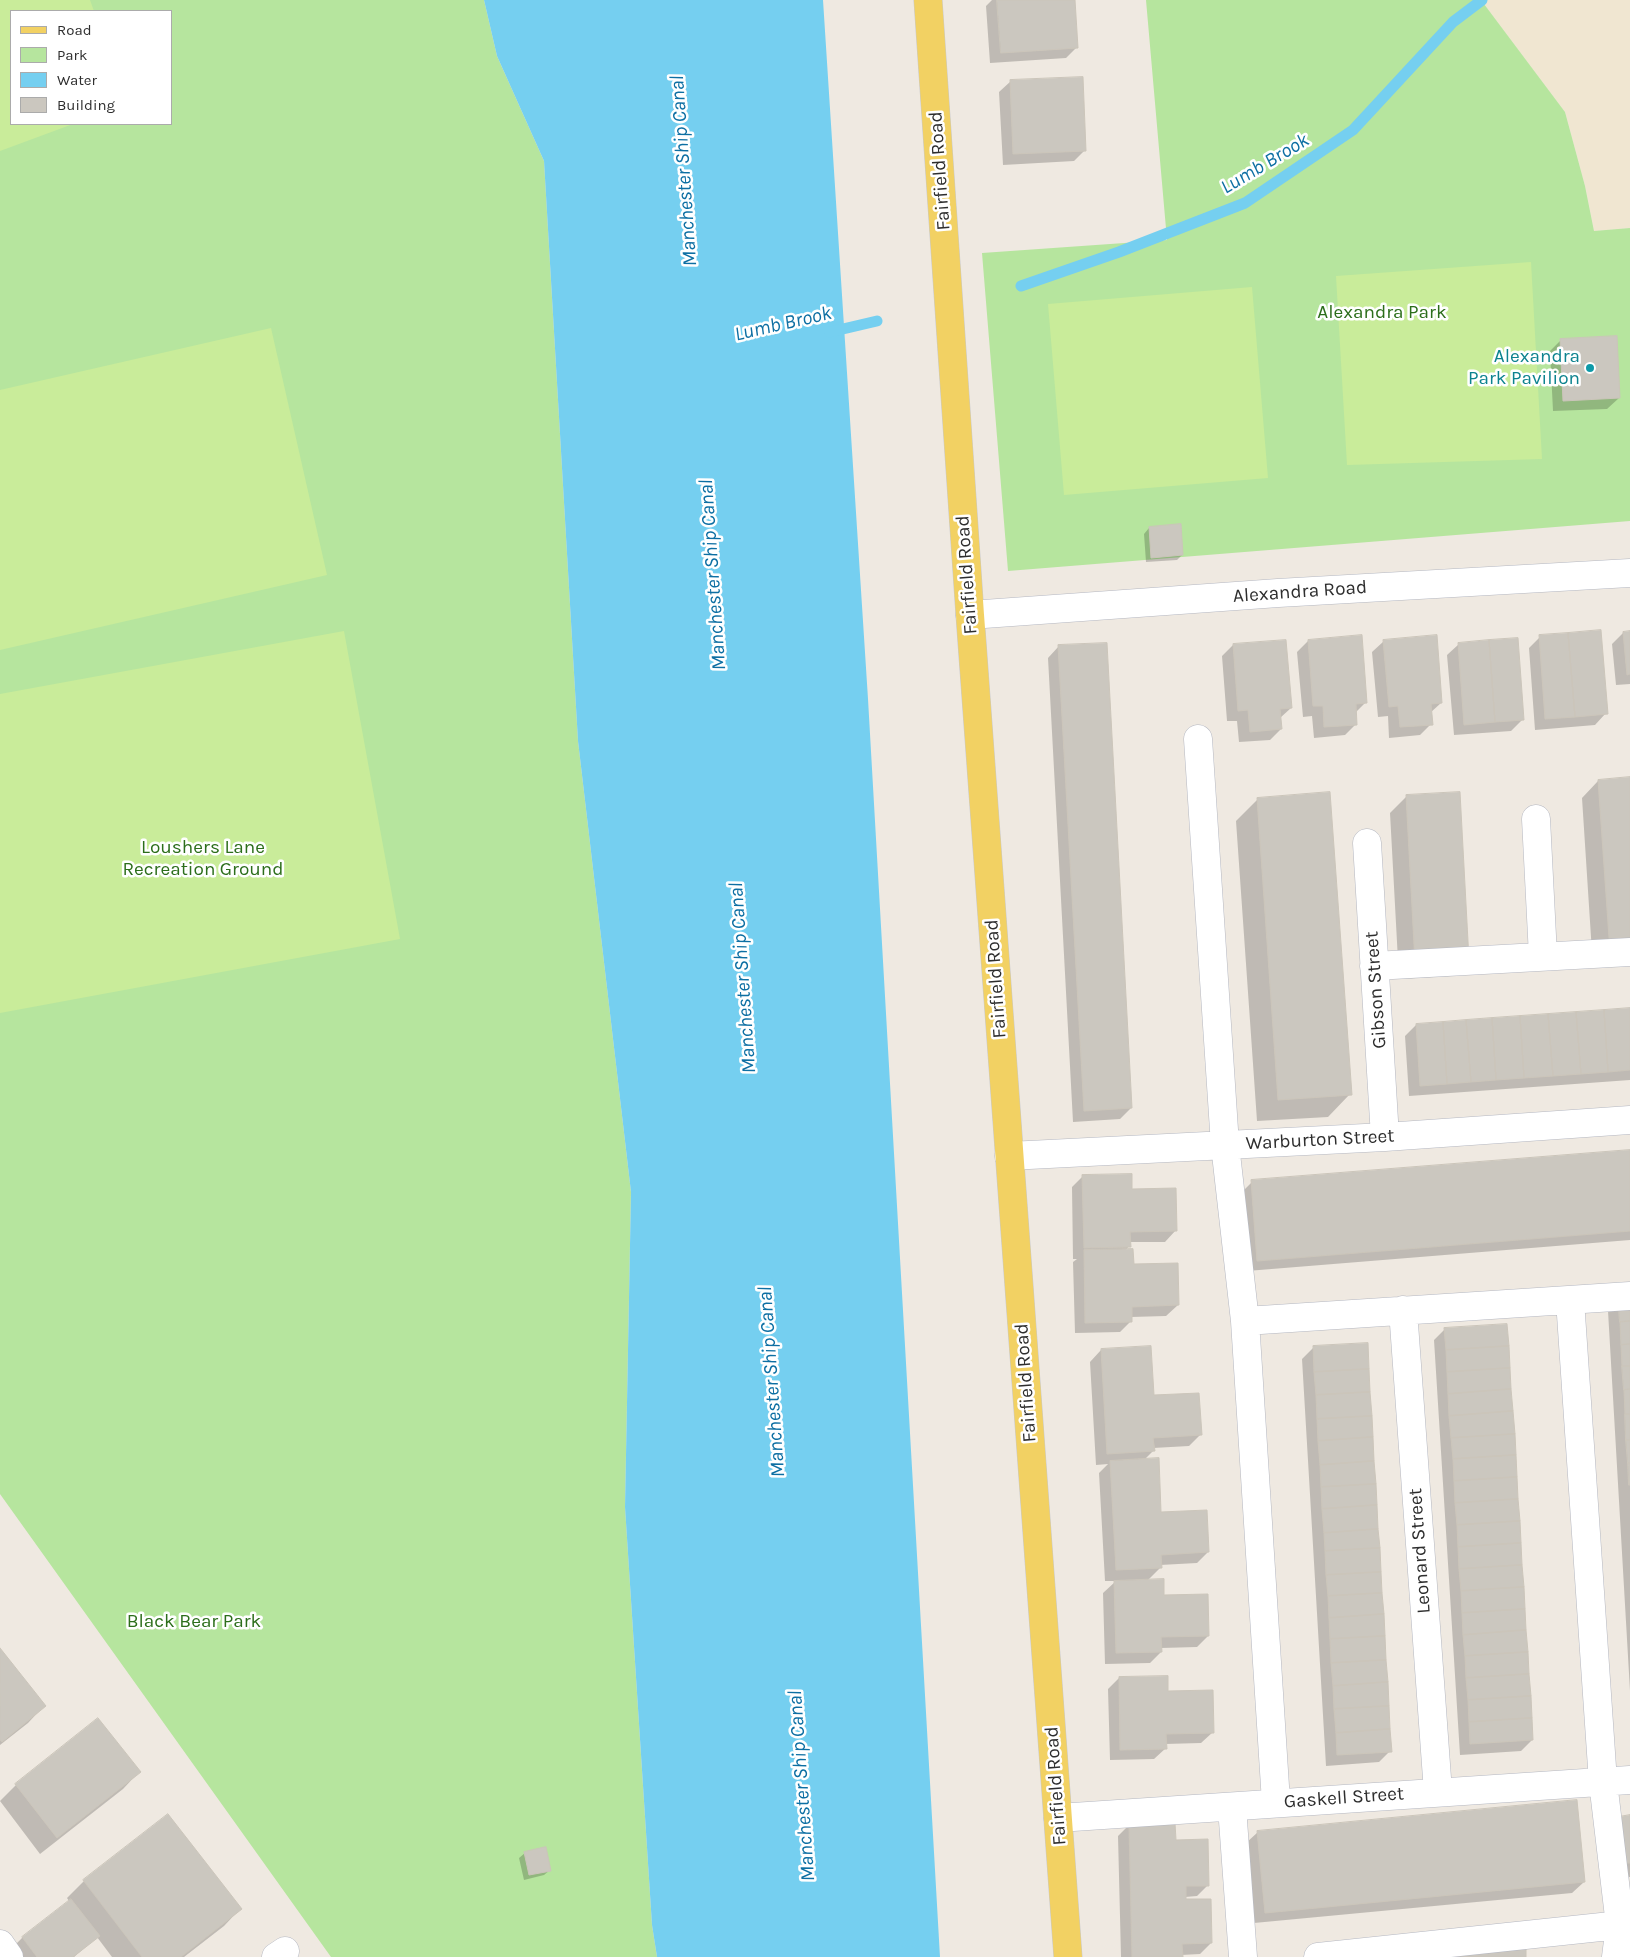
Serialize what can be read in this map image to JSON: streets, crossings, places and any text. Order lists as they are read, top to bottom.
{
  "streets": {
    "main road": ["Fairfield Road"],
    "street": [
      "Alexandra Road",
      "Gibson Street",
      "Warburton Street",
      "Leonard Street",
      "Gaskell Street"
    ]
  },
  "crossings": [
    ["Fairfield Road", "Alexandra Road"],
    ["Fairfield Road", "Warburton Street"],
    ["Fairfield Road", "Gaskell Street"],
    ["Gibson Street", "Warburton Street"],
    ["Leonard Street", "Gaskell Street"]
  ],
  "water": ["Lumb Brook", "Manchester Ship Canal"],
  "parks": ["Alexandra Park", "Loushers Lane Recreation Ground", "Black Bear Park"],
  "places": ["Alexandra Park Pavilion"],
  "legend": [
    "Road",
    "Park",
    "Water",
    "Building"
  ]
}
